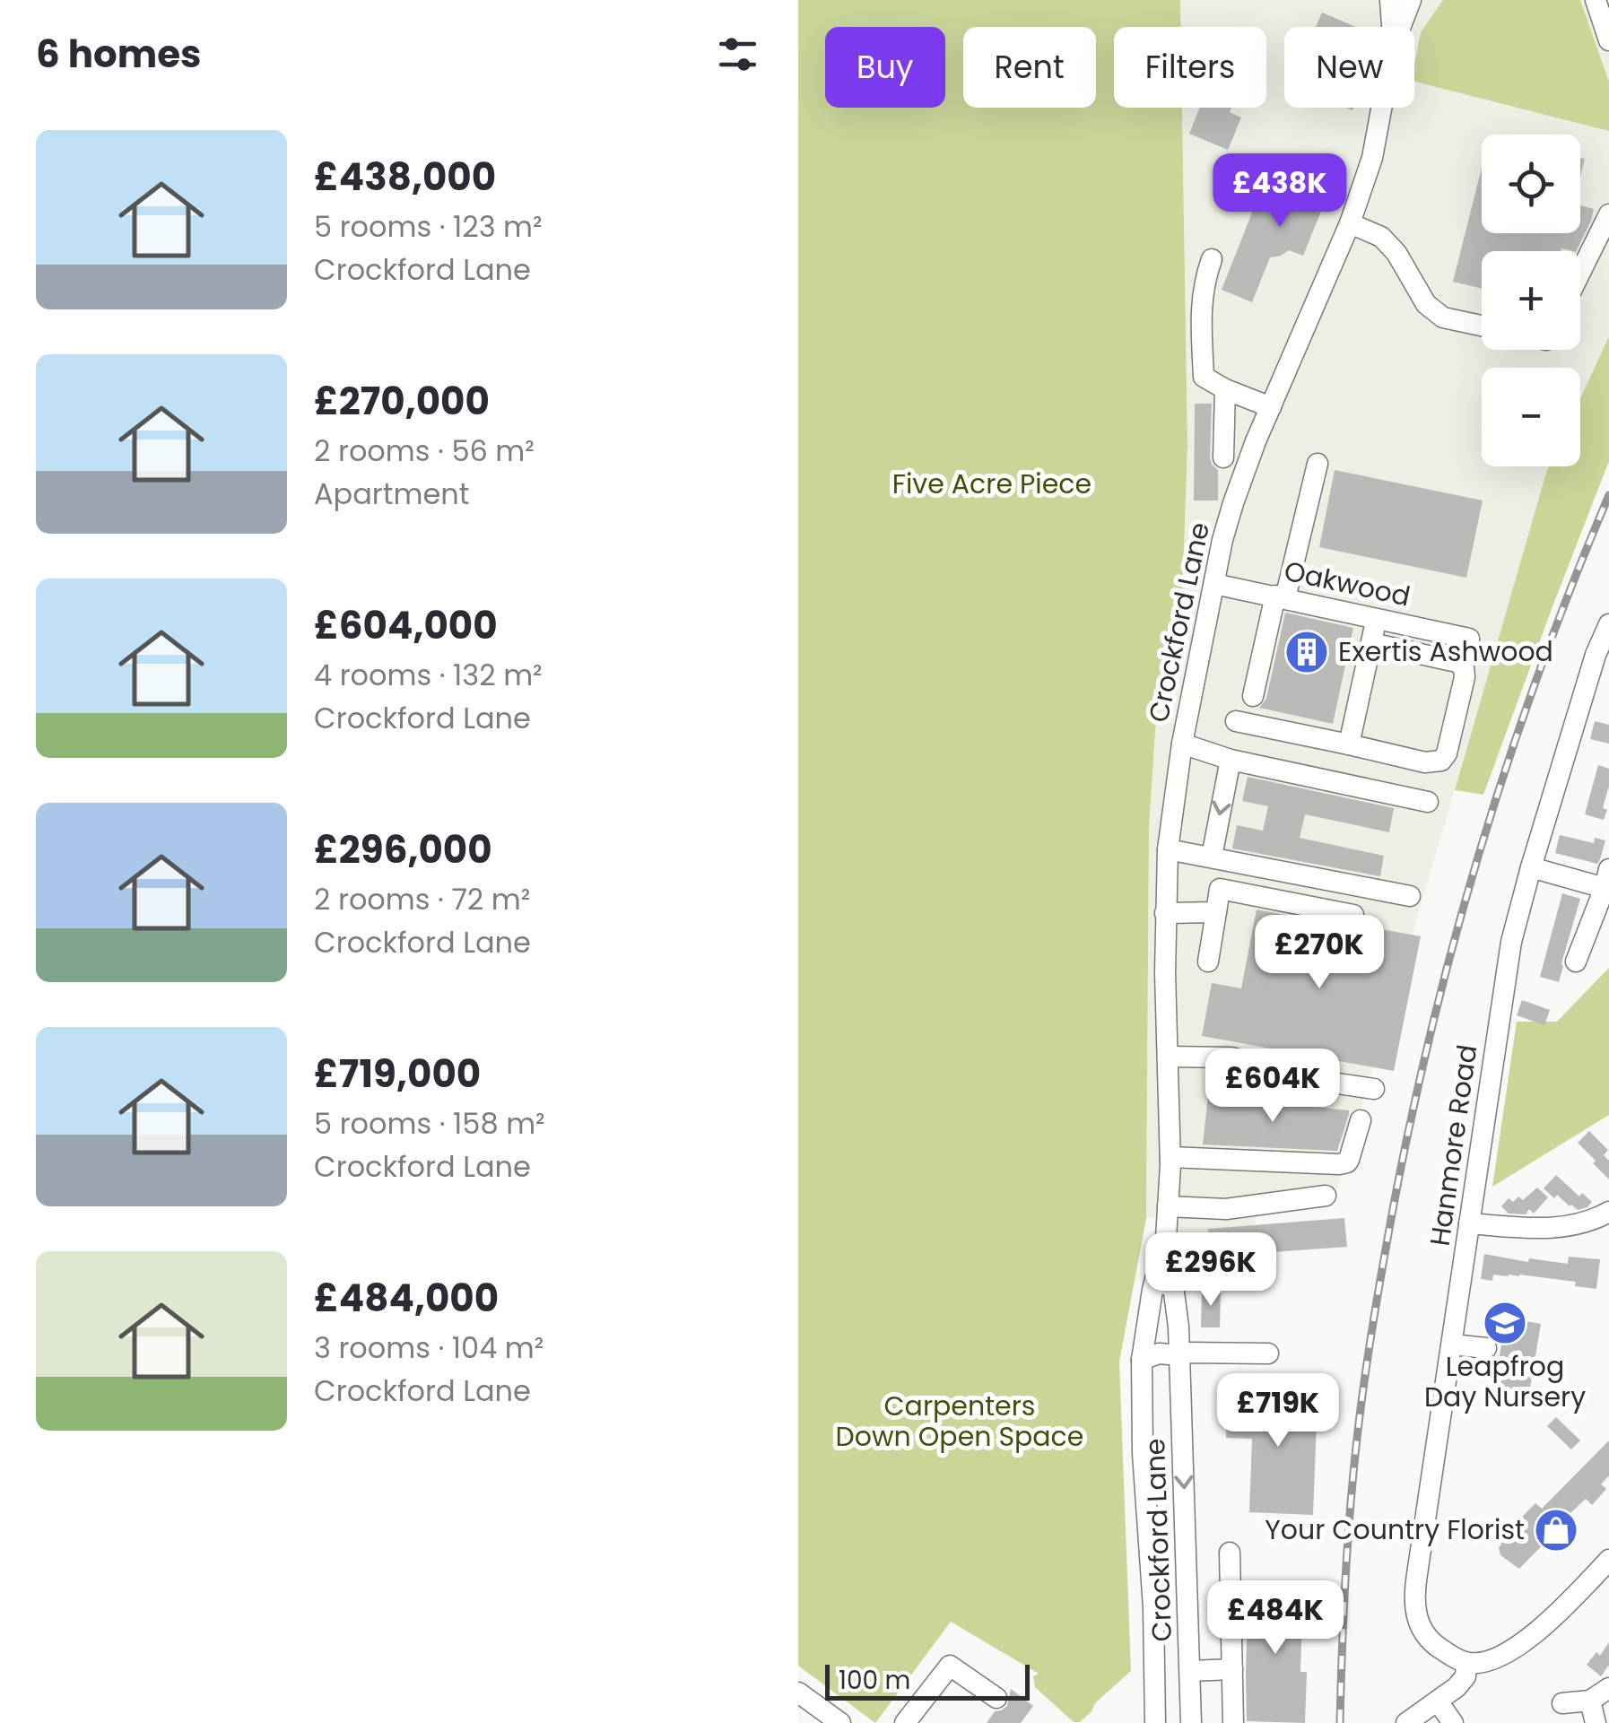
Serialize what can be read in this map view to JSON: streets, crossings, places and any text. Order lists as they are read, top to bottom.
{
  "streets": {
    "street": ["Oakwood", "Crockford Lane", "Hanmore Road"]
  },
  "crossings": [
    ["Oakwood", "Crockford Lane"]
  ],
  "parks": ["Five Acre Piece", "Carpenters Down Open Space"],
  "places": {
    "building": ["Exertis Ashwood"],
    "school or university": ["Leapfrog Day Nursery"],
    "shop": ["Your Country Florist"]
  },
  "scale_bar": "100 m",
  "page": {
    "heading": "6 homes",
    "chip": [
      "Buy",
      "Rent",
      "Filters",
      "New"
    ],
    "list": [
      {
        "name": "£438,000",
        "note": "5 rooms · 123 m² · Crockford Lane"
      },
      {
        "name": "£270,000",
        "note": "2 rooms · 56 m² · Apartment"
      },
      {
        "name": "£604,000",
        "note": "4 rooms · 132 m² · Crockford Lane"
      },
      {
        "name": "£296,000",
        "note": "2 rooms · 72 m² · Crockford Lane"
      },
      {
        "name": "£719,000",
        "note": "5 rooms · 158 m² · Crockford Lane"
      },
      {
        "name": "£484,000",
        "note": "3 rooms · 104 m² · Crockford Lane"
      }
    ],
    "map_buttons": ["+", "−"],
    "price": [
      "£438K",
      "£270K",
      "£604K",
      "£296K",
      "£719K",
      "£484K"
    ],
    "scale": "100 m"
  }
}
